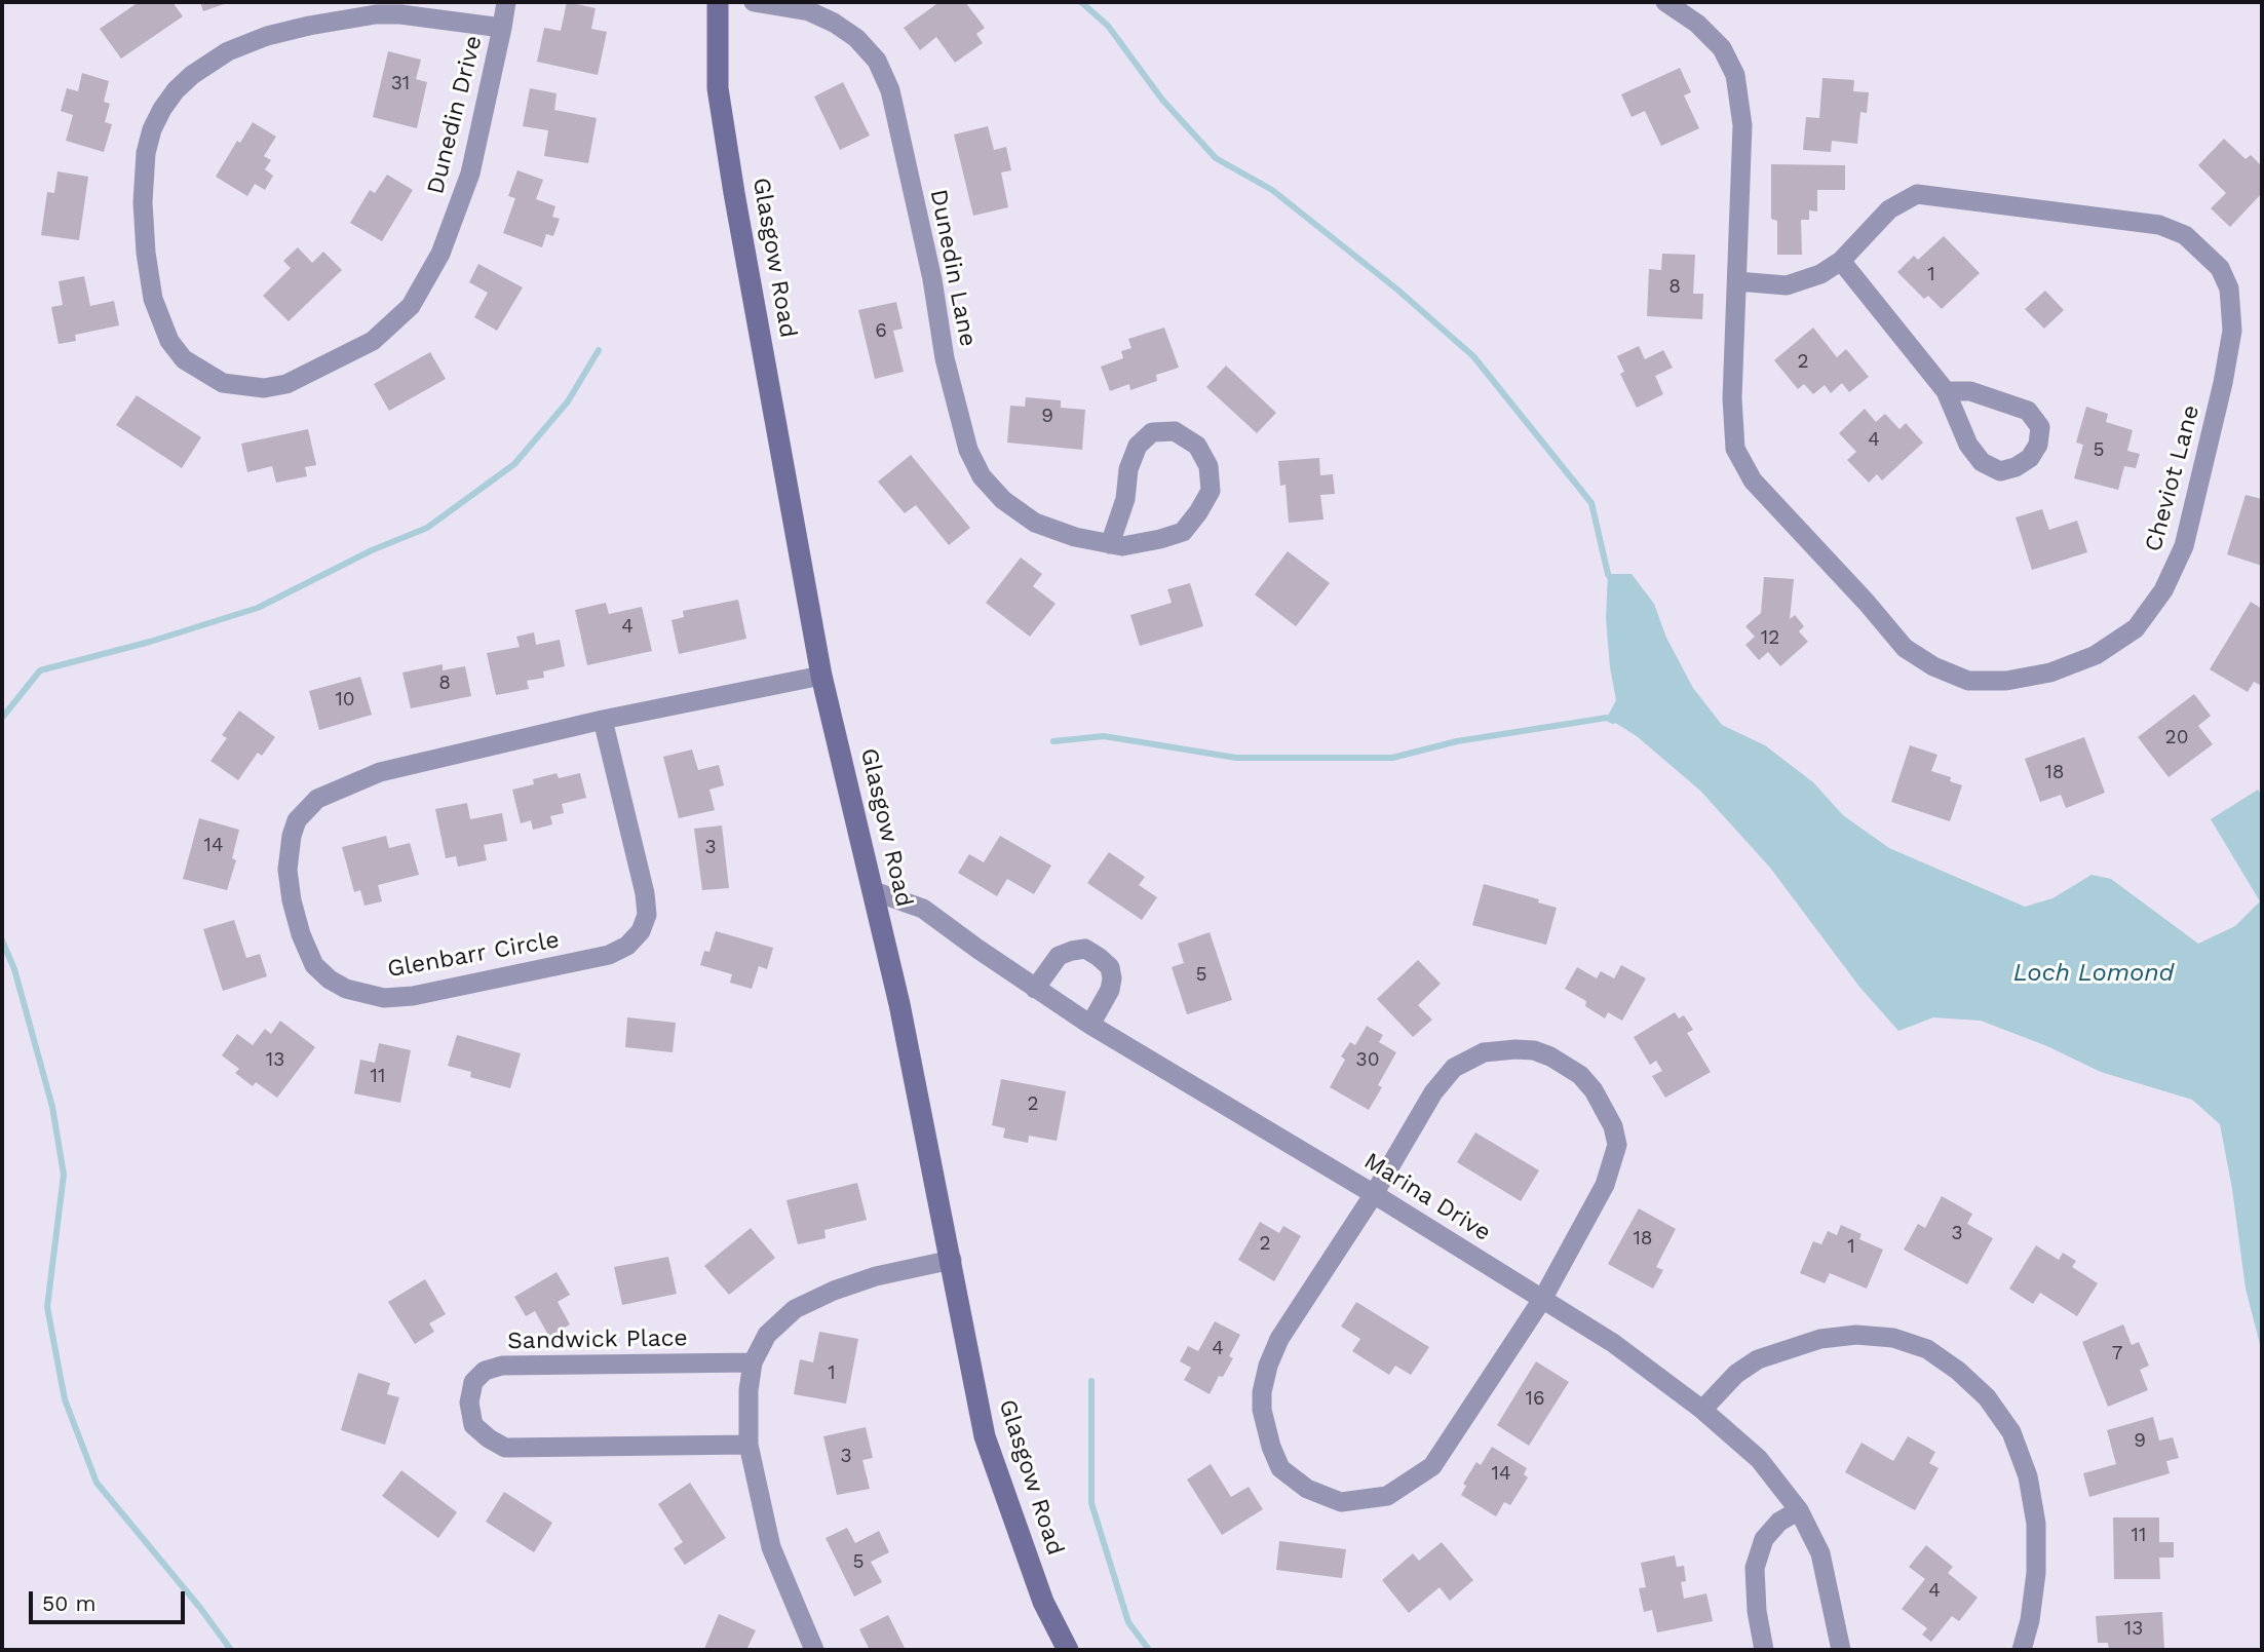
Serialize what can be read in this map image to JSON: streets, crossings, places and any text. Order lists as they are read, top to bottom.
{
  "streets": {
    "street": [
      "Dunedin Drive",
      "Glasgow Road",
      "Dunedin Lane",
      "Cheviot Lane",
      "Glenbarr Circle",
      "Marina Drive",
      "Sandwick Place"
    ]
  },
  "crossings": [
    ["Glasgow Road", "Glenbarr Circle"],
    ["Glasgow Road", "Marina Drive"]
  ],
  "water": ["Loch Lomond"],
  "house_numbers": [
    "31",
    "1",
    "8",
    "6",
    "2",
    "9",
    "4",
    "5",
    "4",
    "12",
    "8",
    "10",
    "20",
    "18",
    "14",
    "3",
    "5",
    "13",
    "30",
    "11",
    "2",
    "3",
    "18",
    "2",
    "1",
    "4",
    "7",
    "1",
    "16",
    "9",
    "3",
    "14",
    "11",
    "5",
    "4",
    "13"
  ],
  "scale_bar": "50 m"
}
